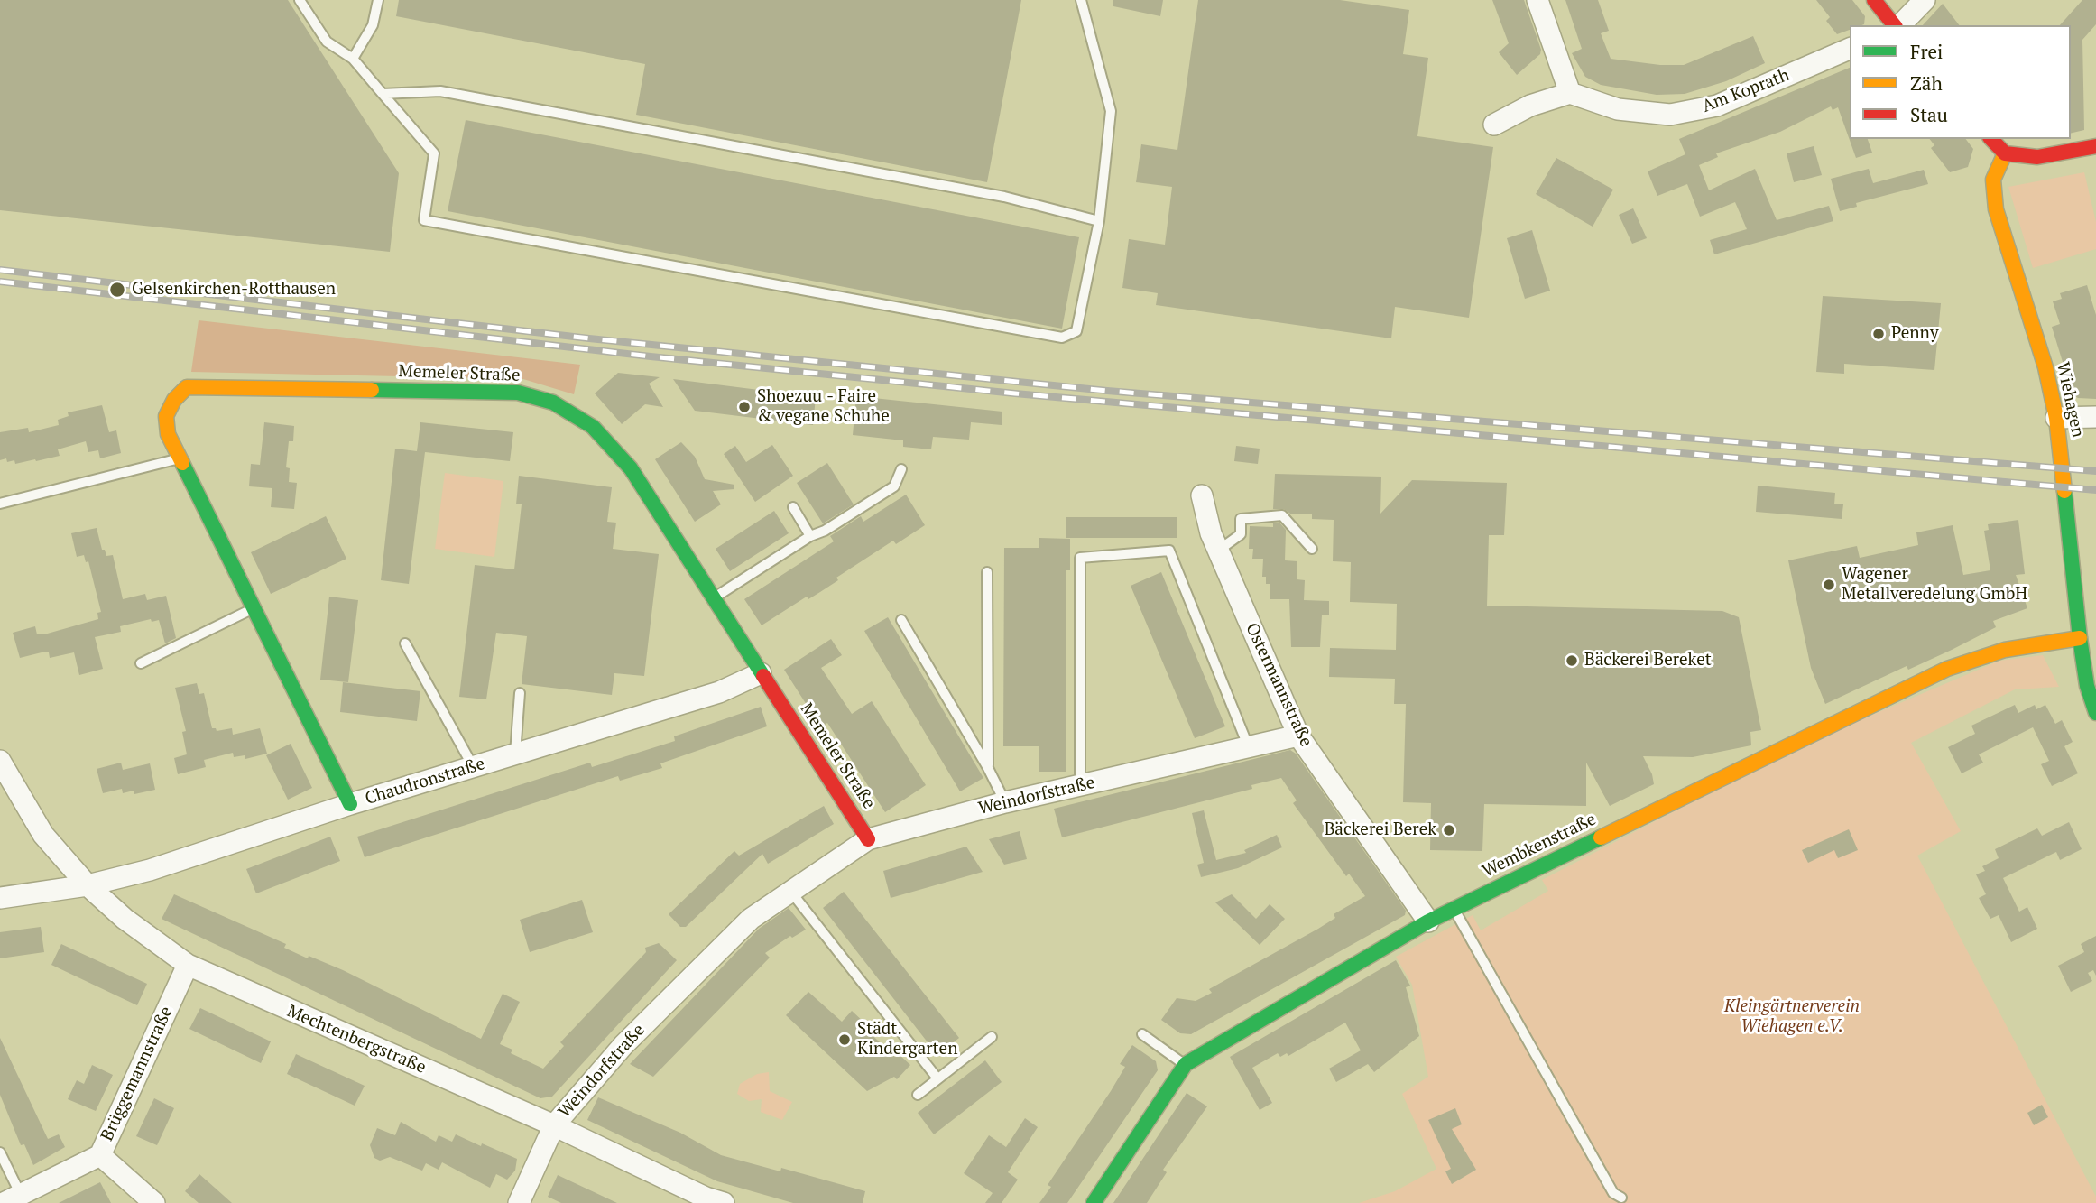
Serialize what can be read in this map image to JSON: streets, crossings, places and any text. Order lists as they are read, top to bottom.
{
  "streets": {
    "street": [
      "Am Koprath",
      "Memeler Straße",
      "Wiehagen",
      "Ostermannstraße",
      "Chaudronstraße",
      "Weindorfstraße",
      "Wembkenstraße",
      "Mechtenbergstraße",
      "Brüggemannstraße"
    ]
  },
  "crossings": [
    ["Memeler Straße", "Chaudronstraße"],
    ["Memeler Straße", "Weindorfstraße"],
    ["Wiehagen", "Wembkenstraße"],
    ["Ostermannstraße", "Weindorfstraße"],
    ["Ostermannstraße", "Wembkenstraße"],
    ["Chaudronstraße", "Mechtenbergstraße"],
    ["Weindorfstraße", "Mechtenbergstraße"],
    ["Mechtenbergstraße", "Brüggemannstraße"]
  ],
  "parks": ["Kleingärtnerverein Wiehagen e.V."],
  "places": [
    "Gelsenkirchen-Rotthausen",
    "Penny",
    "Shoezuu - Faire & vegane Schuhe",
    "Wagener Metallveredelung GmbH",
    "Bäckerei Bereket",
    "Bäckerei Berek",
    "Städt. Kindergarten"
  ],
  "legend": ["Frei", "Zäh", "Stau"]
}
